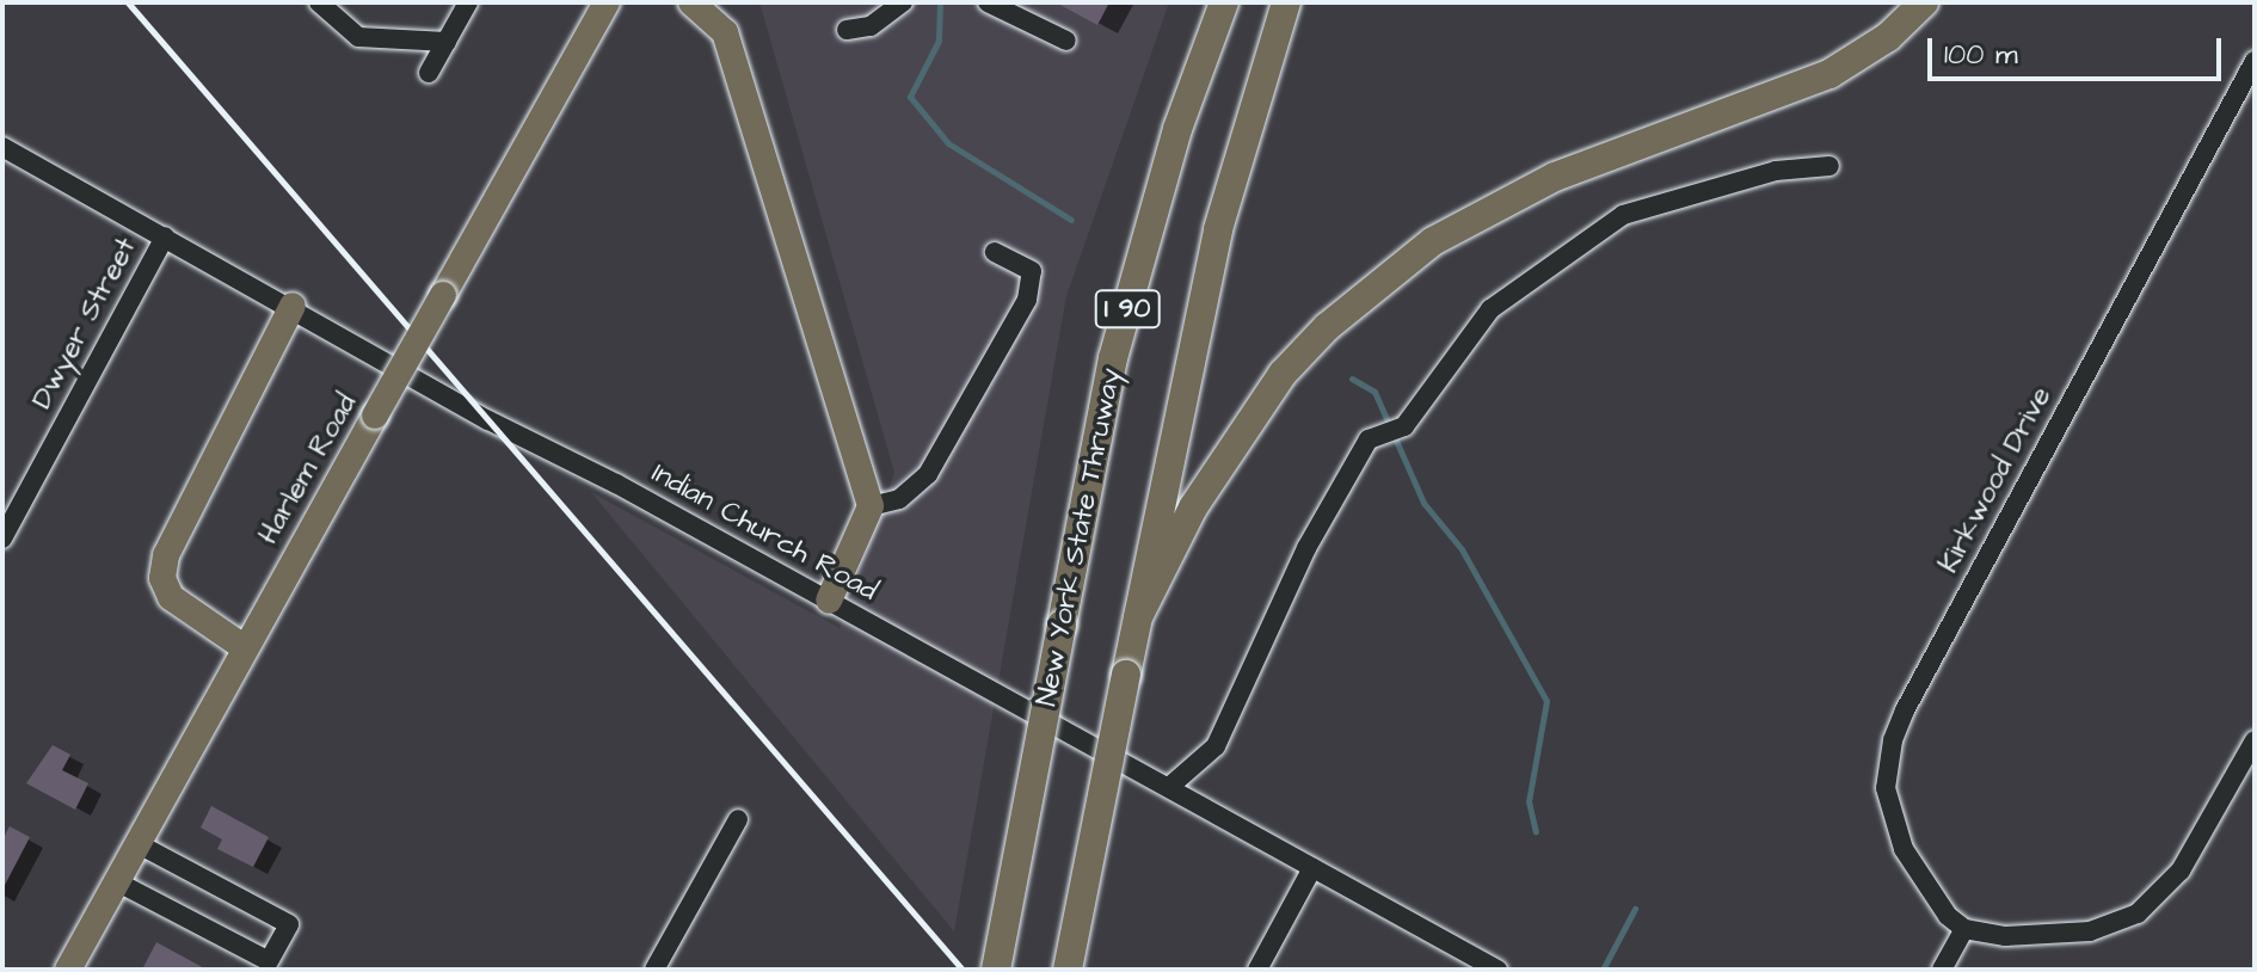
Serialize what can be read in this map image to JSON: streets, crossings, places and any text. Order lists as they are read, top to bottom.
{
  "streets": {
    "highway": ["I 90", "New York State Thruway"],
    "main road": ["Harlem Road"],
    "street": ["Dwyer Street", "Kirkwood Drive", "Indian Church Road"]
  },
  "crossings": [
    ["Dwyer Street", "Indian Church Road"]
  ],
  "scale_bar": "100 m"
}
